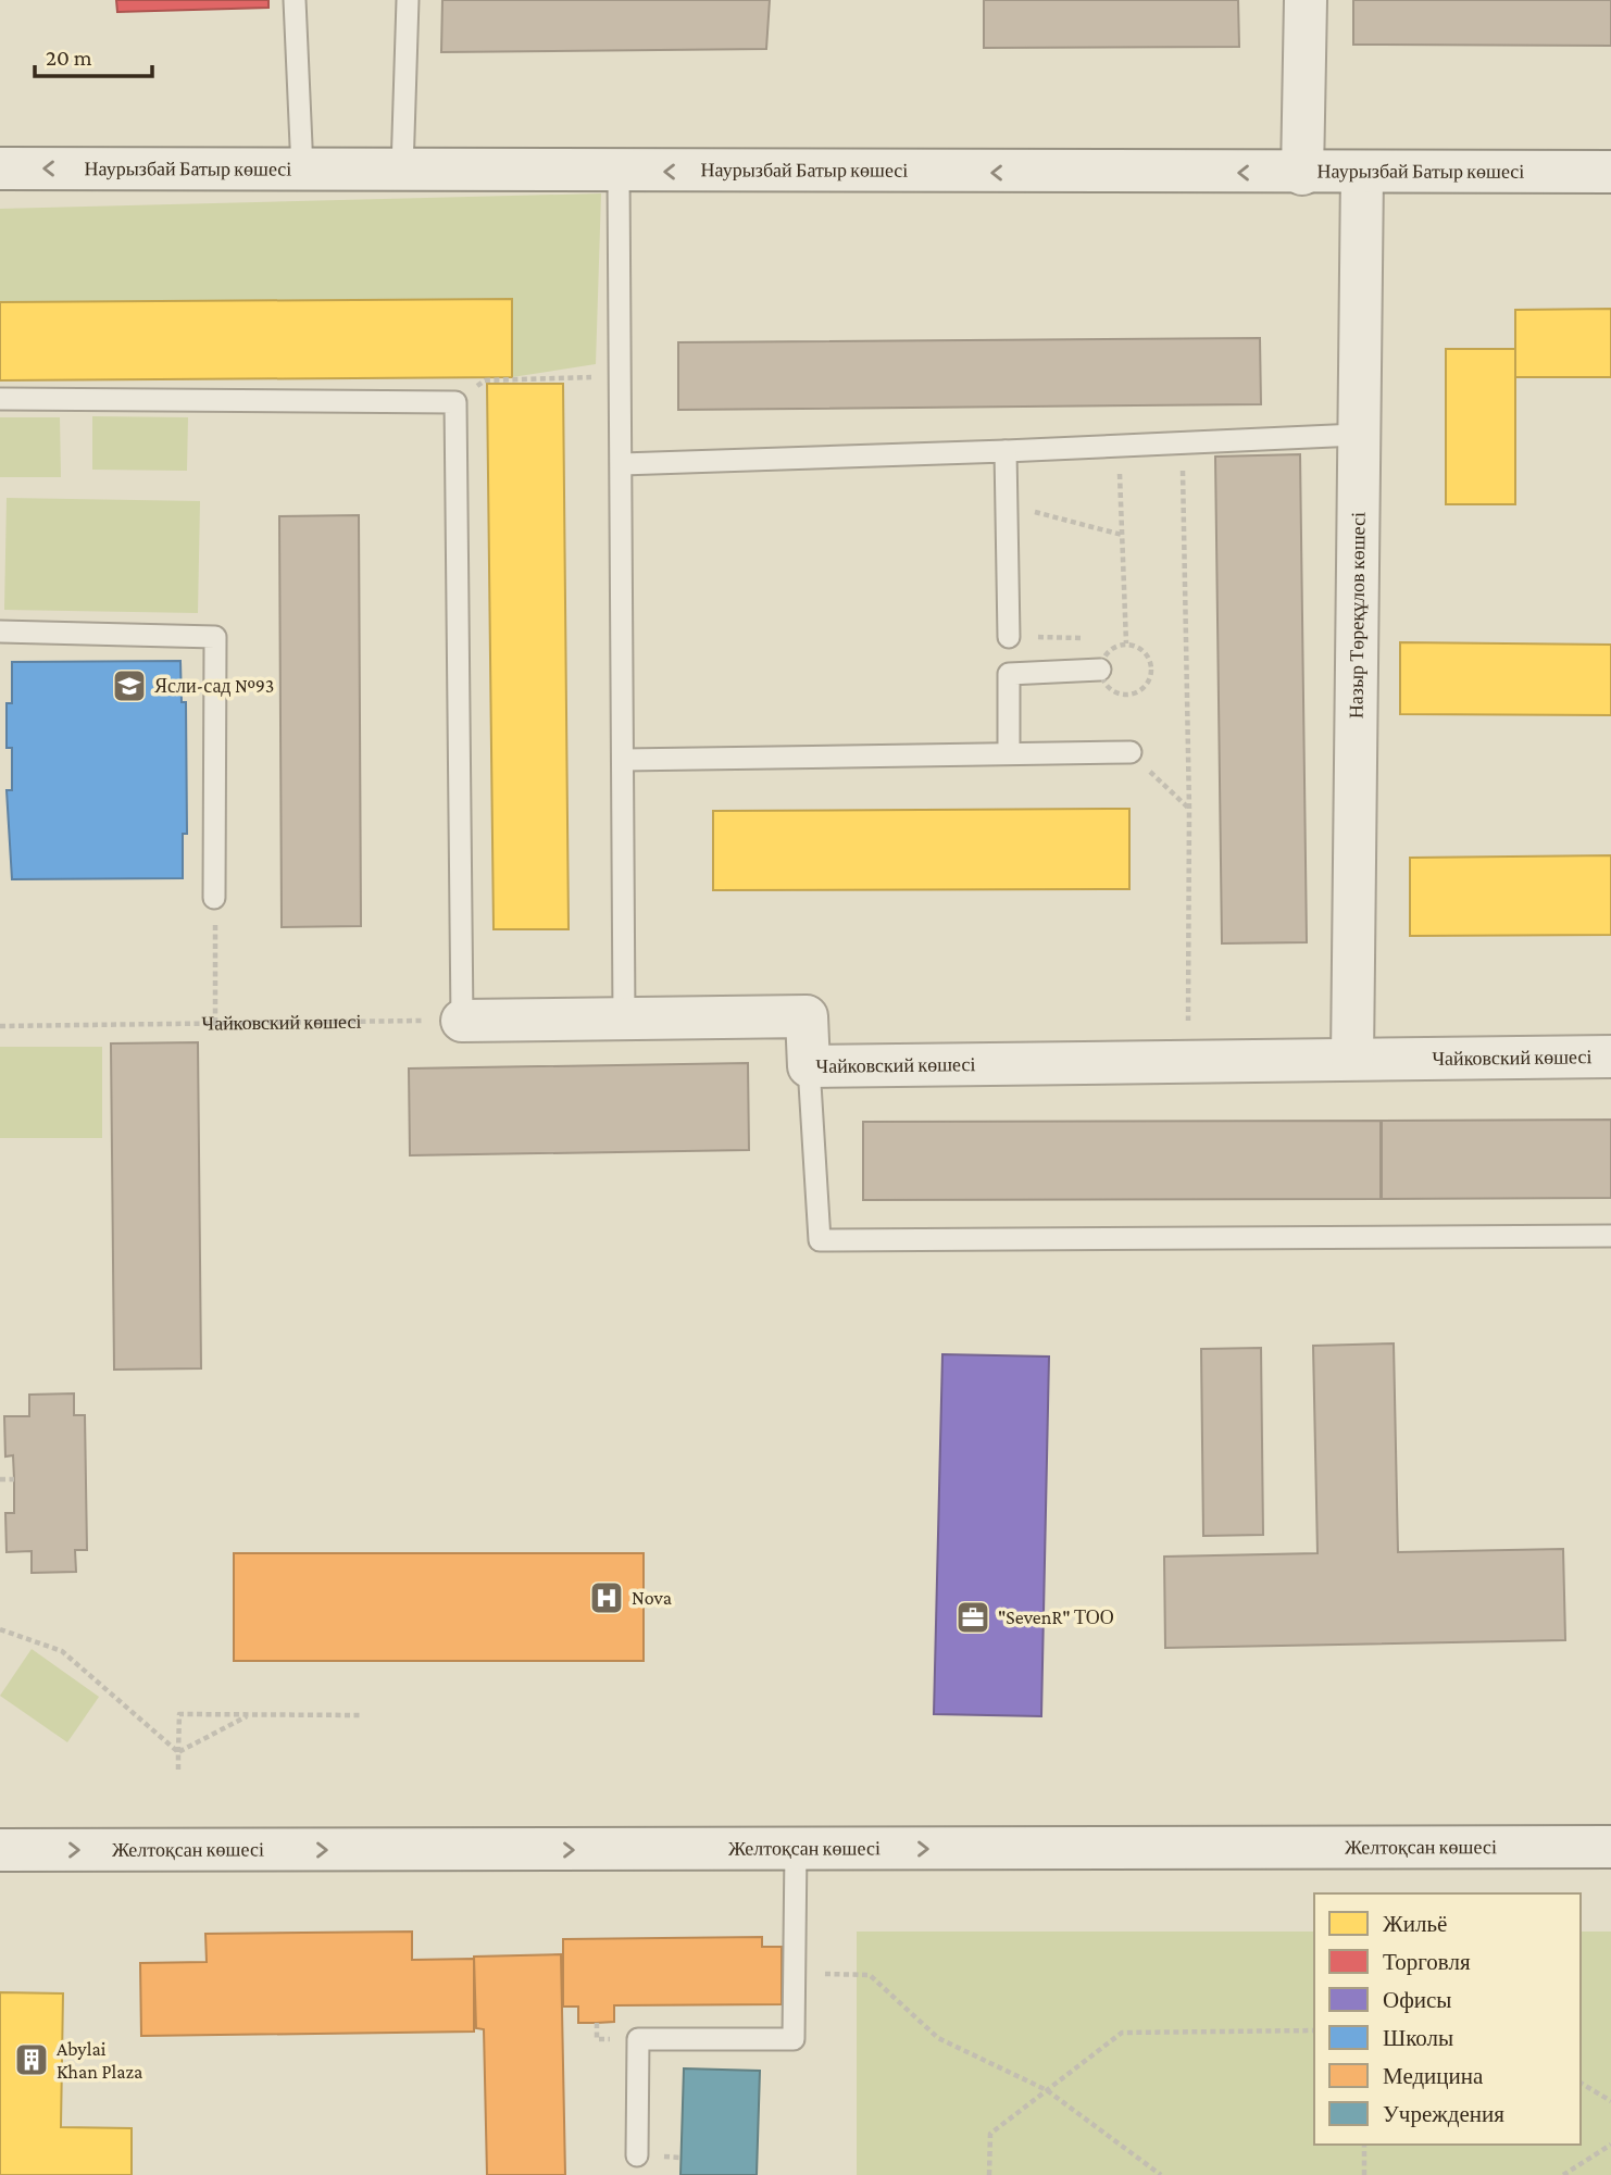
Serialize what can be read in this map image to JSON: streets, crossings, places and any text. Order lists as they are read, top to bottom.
{
  "streets": {
    "main road": [
      "Наурызбай Батыр көшесі",
      "Назыр Төреқұлов көшесі",
      "Чайковский көшесі",
      "Желтоқсан көшесі"
    ]
  },
  "crossings": [
    ["Наурызбай Батыр көшесі", "Назыр Төреқұлов көшесі"],
    ["Назыр Төреқұлов көшесі", "Чайковский көшесі"]
  ],
  "one_way": ["Наурызбай Батыр көшесі", "Желтоқсан көшесі"],
  "places": {
    "school or university": ["Ясли-сад №93"],
    "hospital": ["Nova"],
    "office": ["\"SevenR\" ТОО"],
    "building": ["Abylai Khan Plaza"]
  },
  "legend": [
    "Жильё",
    "Торговля",
    "Офисы",
    "Школы",
    "Медицина",
    "Учреждения"
  ],
  "scale_bar": "20 m"
}
